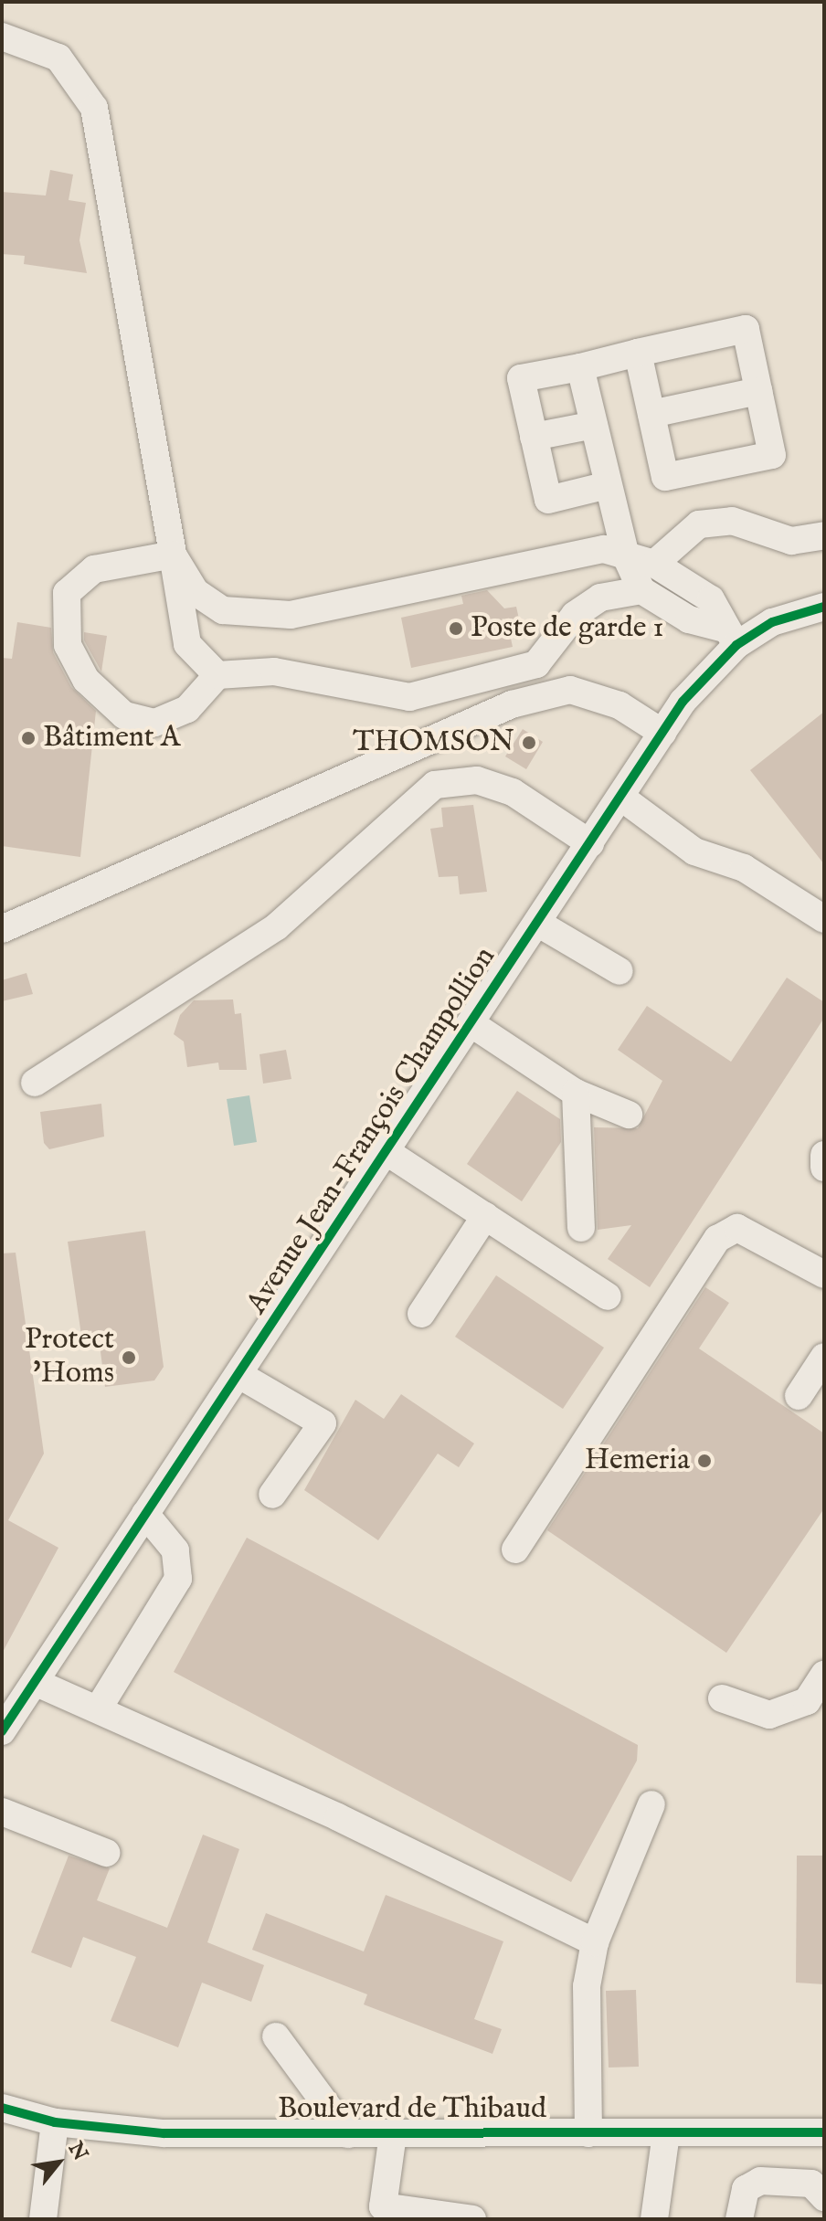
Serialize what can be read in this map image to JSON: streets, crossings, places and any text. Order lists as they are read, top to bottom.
{
  "streets": {
    "street": ["Avenue Jean-François Champollion", "Boulevard de Thibaud"]
  },
  "places": [
    "Poste de garde 1",
    "Bâtiment A",
    "THOMSON",
    "Protect 'Homs",
    "Hemeria"
  ],
  "north": "top right"
}
